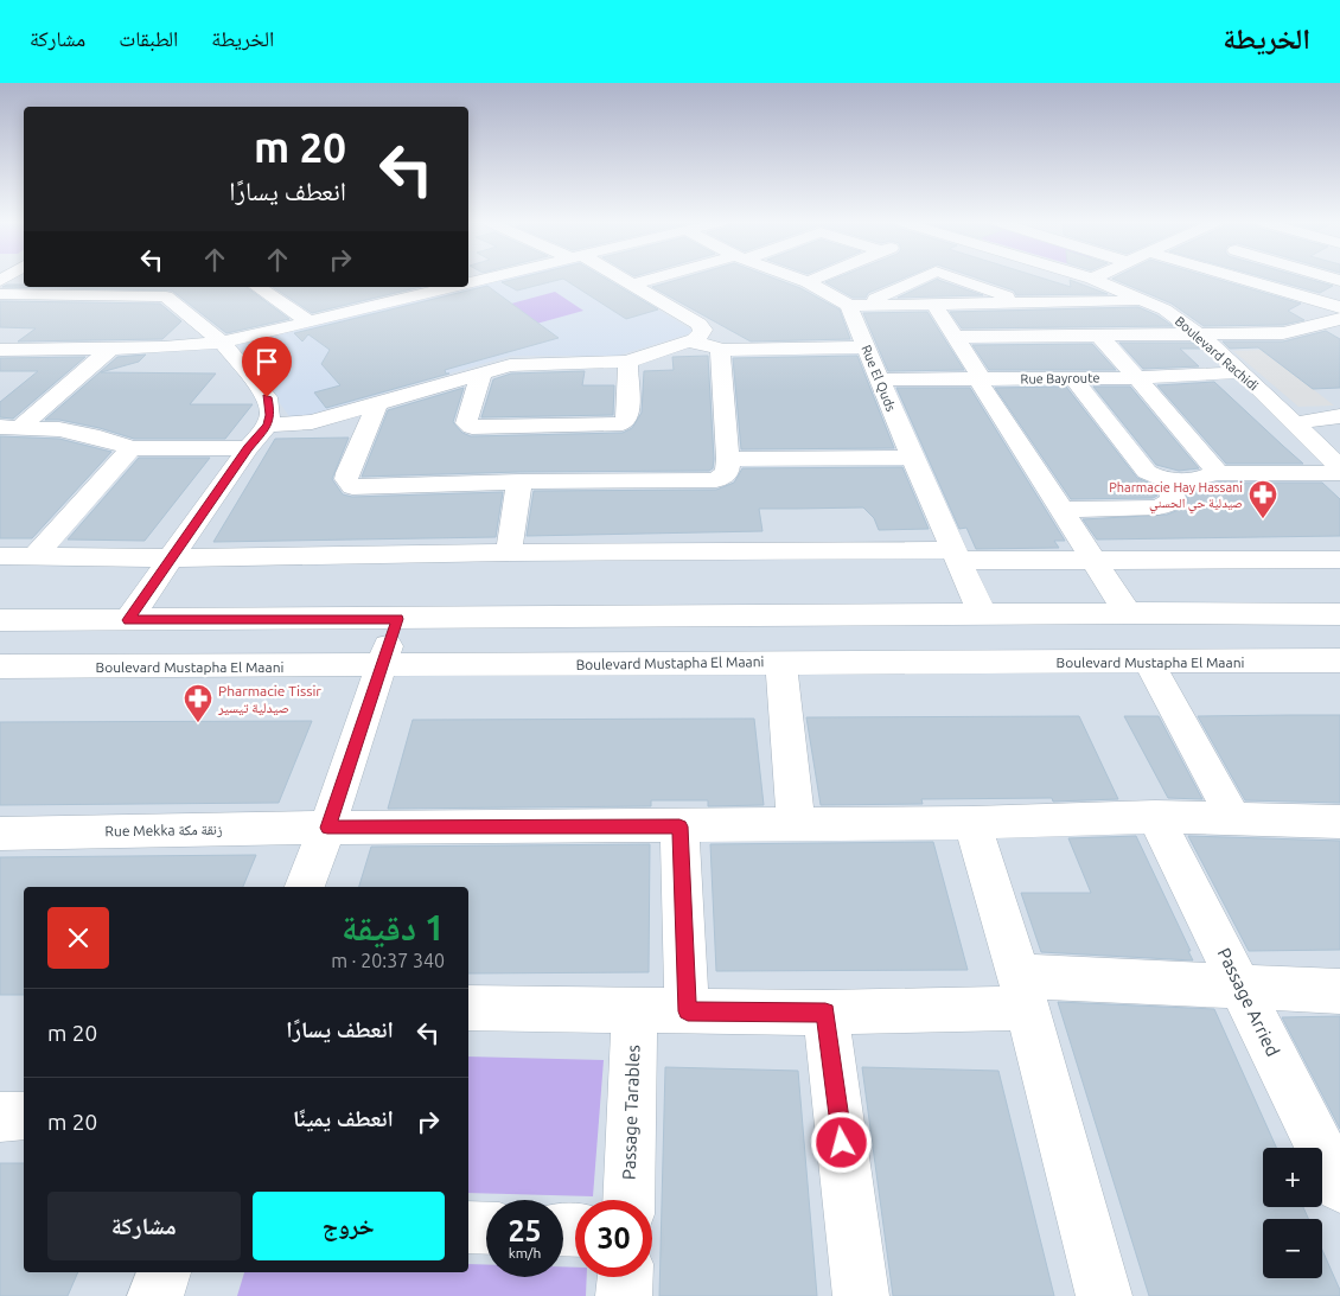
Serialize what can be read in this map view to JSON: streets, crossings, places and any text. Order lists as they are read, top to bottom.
{
  "streets": {
    "street": [
      "Boulevard Rachidi",
      "Rue El Quds",
      "Rue Bayroute",
      "Boulevard Mustapha El Maani",
      "Rue Mekka زنقة مكة",
      "Passage Arried",
      "Passage Tarables"
    ]
  },
  "crossings": [
    ["Boulevard Rachidi", "Rue Bayroute"],
    ["Rue El Quds", "Rue Bayroute"],
    ["Rue Mekka زنقة مكة", "Passage Arried"]
  ],
  "places": {
    "pharmacy": ["Pharmacie Hay Hassani صيدلية حي الحسني", "Pharmacie Tissir صيدلية تيسير"]
  },
  "page": {
    "header": "الخريطة",
    "nav": ["الخريطة", "الطبقات", "مشاركة"],
    "turn": ["20 m", "انعطف يسارًا"],
    "heading": ["1 دقيقة", "340 m · 20:37"],
    "list": [
      {
        "name": "انعطف يسارًا",
        "value": "20 m"
      },
      {
        "name": "انعطف يمينًا",
        "value": "20 m"
      }
    ],
    "map_buttons": ["+", "−"],
    "buttons": ["خروج", "مشاركة"],
    "speed": "25 km/h",
    "limit": "30"
  }
}
